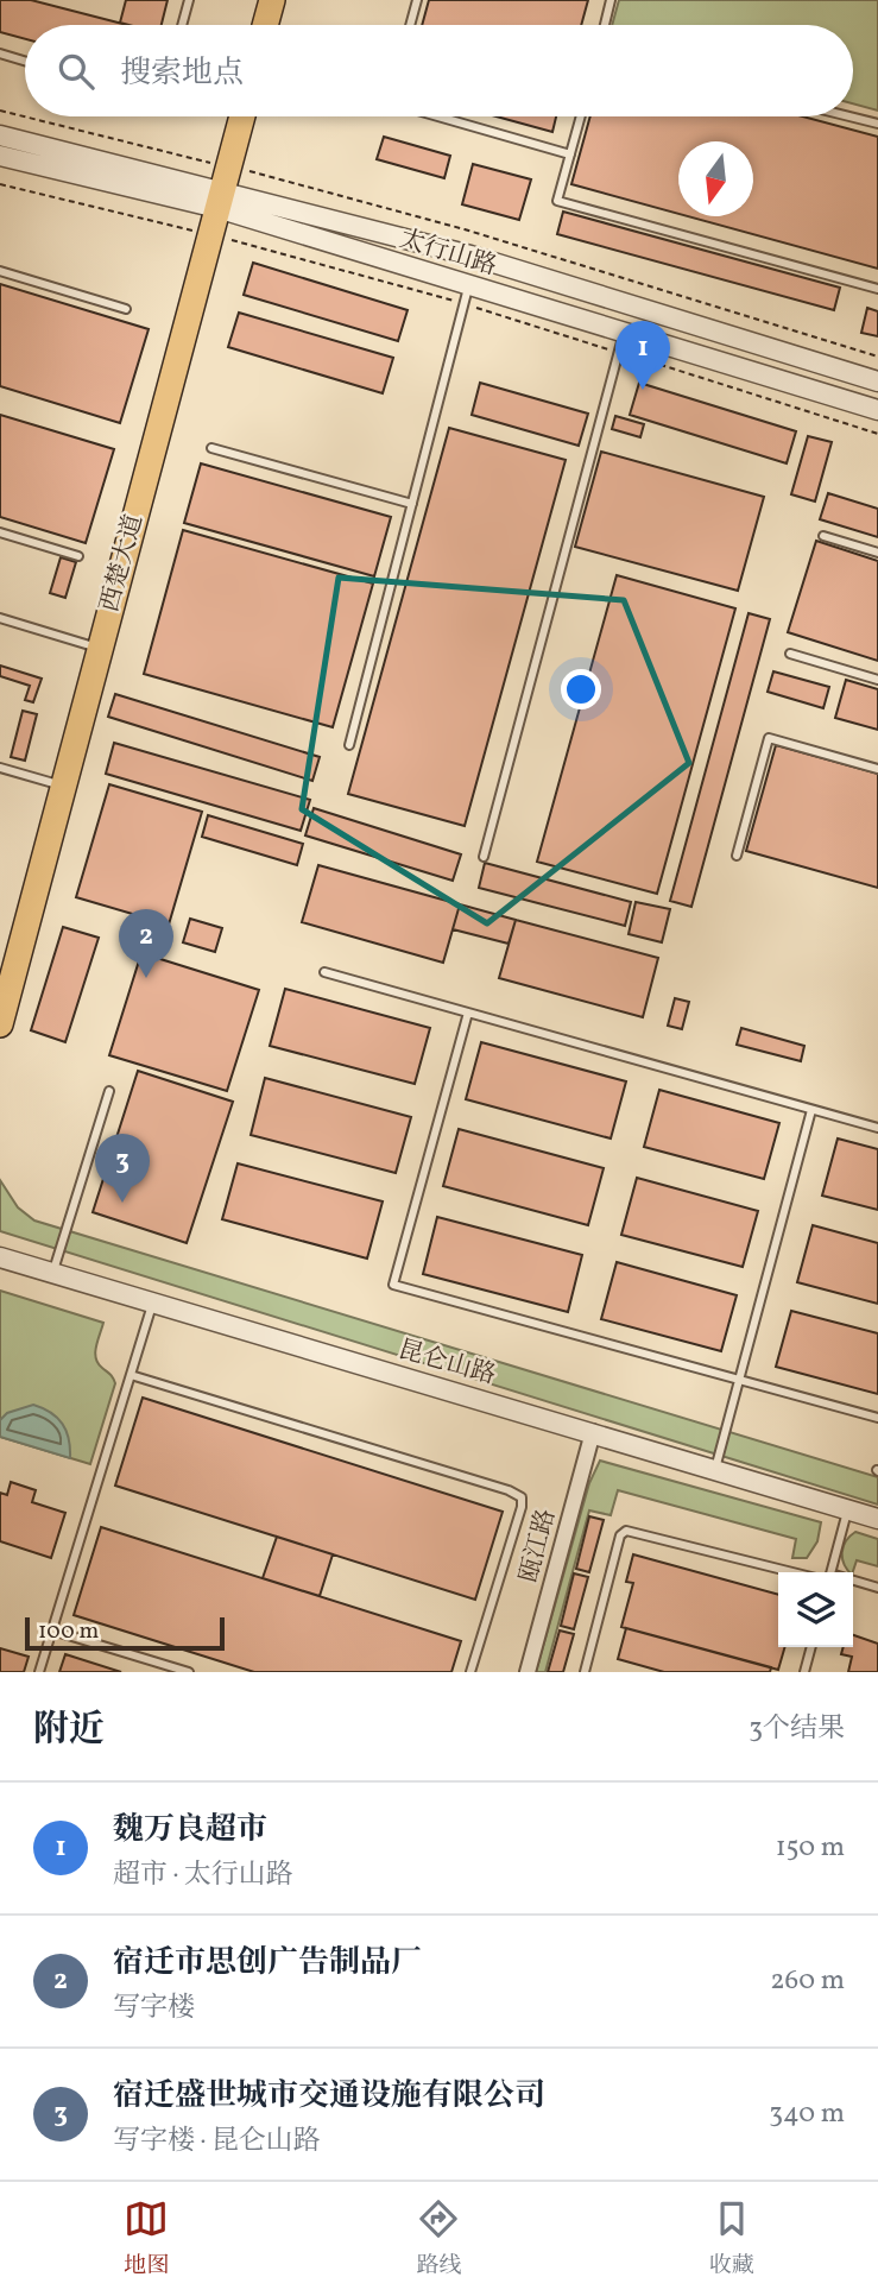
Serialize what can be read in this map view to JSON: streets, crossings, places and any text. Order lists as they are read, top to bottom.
{
  "streets": {
    "main road": ["西楚大道"],
    "street": ["太行山路", "昆仑山路", "瓯江路"]
  },
  "crossings": [
    ["太行山路", "西楚大道"],
    ["昆仑山路", "瓯江路"]
  ],
  "scale_bar": "100 m",
  "north": "bottom",
  "page": {
    "search": "搜索地点",
    "pins": ["1", "2", "3"],
    "scale": "100 m",
    "heading": ["附近", "3个结果"],
    "list": [
      {
        "mark": "1",
        "name": "魏万良超市",
        "note": "超市 · 太行山路",
        "value": "150 m"
      },
      {
        "mark": "2",
        "name": "宿迁市思创广告制品厂",
        "note": "写字楼",
        "value": "260 m"
      },
      {
        "mark": "3",
        "name": "宿迁盛世城市交通设施有限公司",
        "note": "写字楼 · 昆仑山路",
        "value": "340 m"
      }
    ],
    "nav": ["地图", "路线", "收藏"]
  }
}
